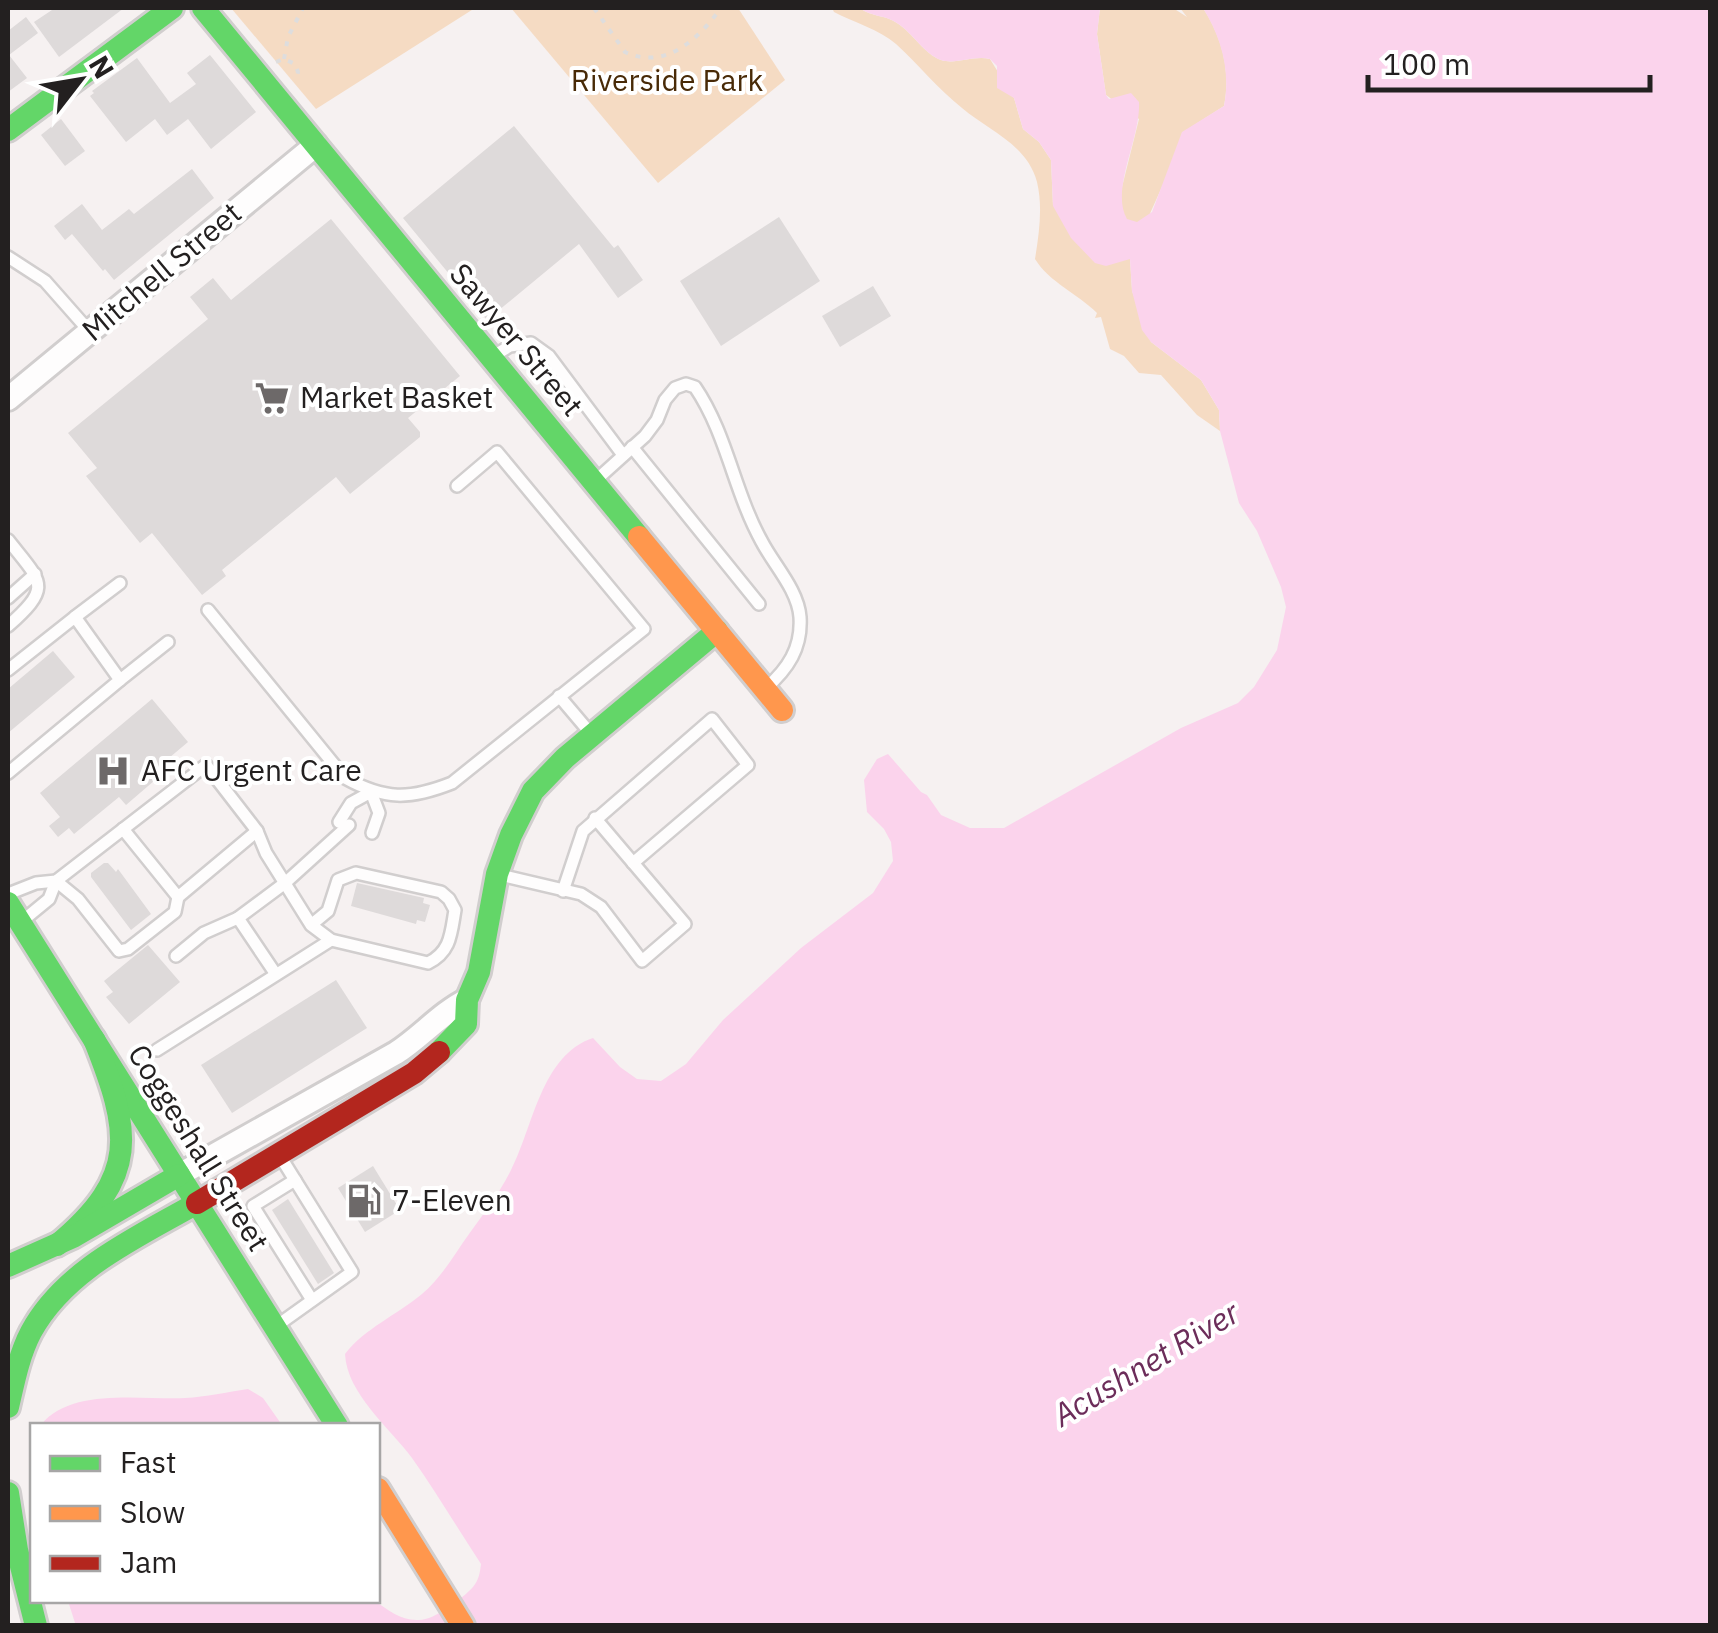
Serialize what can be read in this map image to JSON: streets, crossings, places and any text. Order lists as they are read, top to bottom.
{
  "streets": {
    "main road": ["Sawyer Street", "Coggeshall Street"],
    "street": ["Mitchell Street"]
  },
  "crossings": [
    ["Mitchell Street", "Sawyer Street"]
  ],
  "water": ["Acushnet River"],
  "parks": ["Riverside Park"],
  "places": {
    "supermarket": ["Market Basket"],
    "hospital": ["AFC Urgent Care"],
    "fuel station": ["7-Eleven"]
  },
  "legend": ["Fast", "Slow", "Jam"],
  "scale_bar": "100 m",
  "north": "top right"
}
